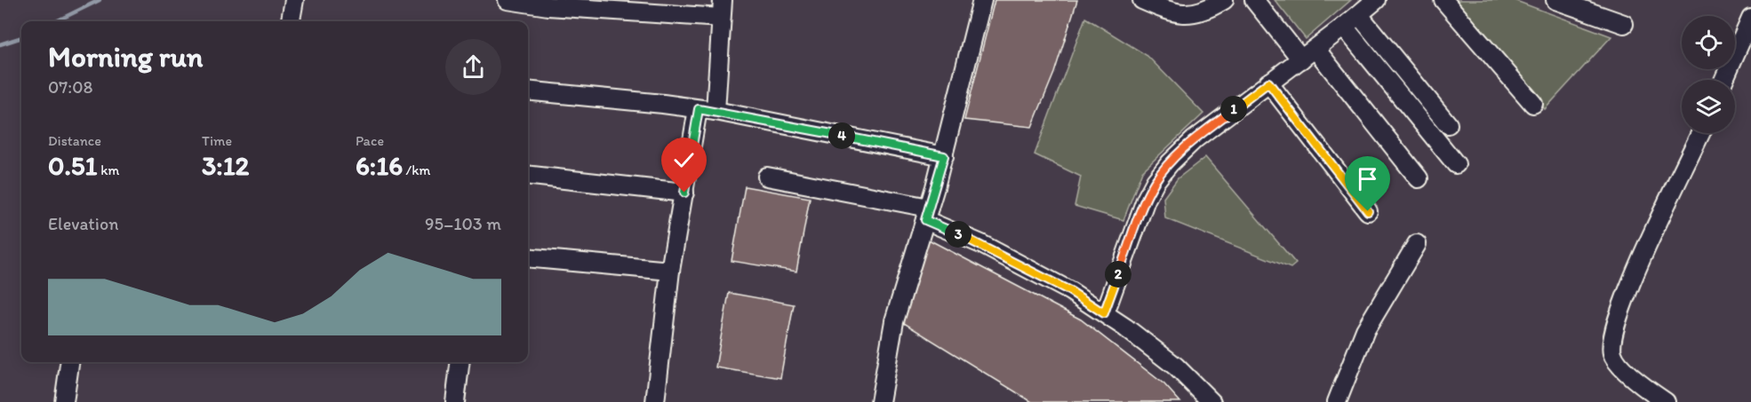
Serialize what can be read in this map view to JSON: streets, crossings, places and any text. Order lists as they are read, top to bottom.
{
  "page": {
    "heading": ["Morning run", "07:08"],
    "pins": [
      "1",
      "4",
      "3",
      "2"
    ],
    "stats": [
      ["Distance", "0.51 km"],
      ["Time", "3:12"],
      ["Pace", "6:16 /km"]
    ],
    "chart": ["Elevation", "95–103 m"]
  }
}
